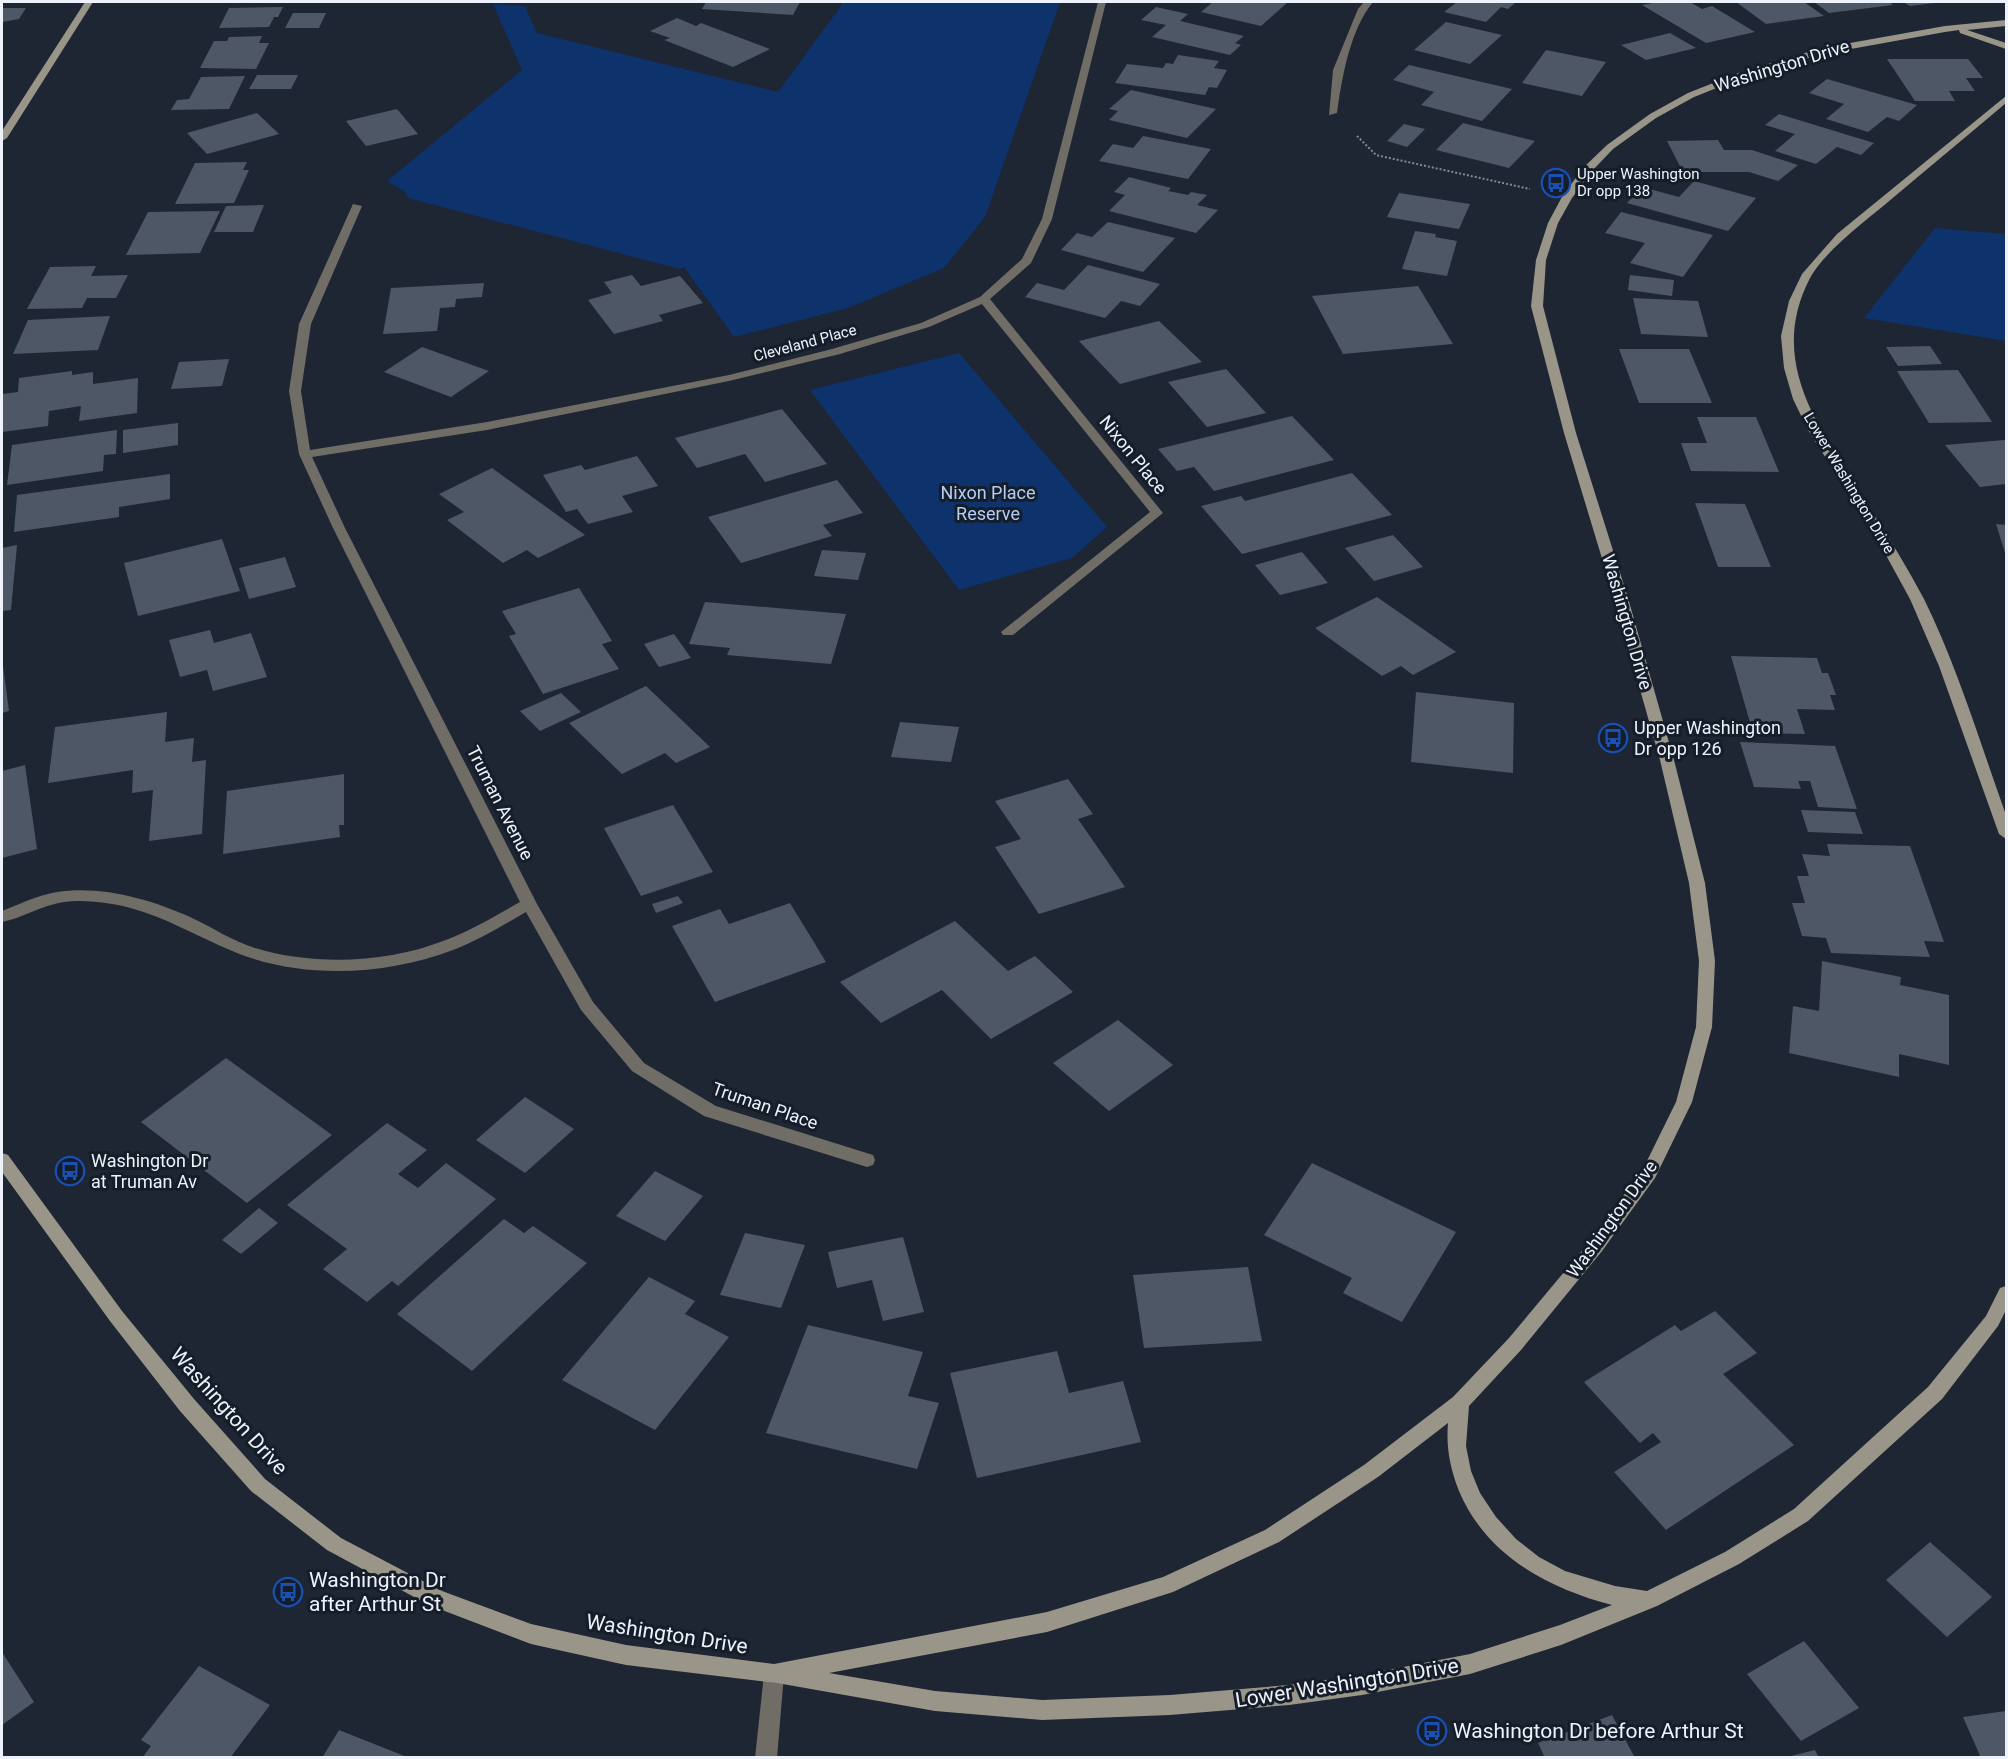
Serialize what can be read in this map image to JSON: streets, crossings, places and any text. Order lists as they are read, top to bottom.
{
  "streets": {
    "street": [
      "Washington Drive",
      "Cleveland Place",
      "Nixon Place",
      "Lower Washington Drive",
      "Truman Avenue",
      "Truman Place"
    ]
  },
  "crossings": [
    ["Washington Drive", "Lower Washington Drive"],
    ["Cleveland Place", "Nixon Place"],
    ["Cleveland Place", "Truman Avenue"],
    ["Truman Avenue", "Truman Place"]
  ],
  "parks": ["Nixon Place Reserve"],
  "places": {
    "bus stop": [
      "Upper Washington Dr opp 138",
      "Upper Washington Dr opp 126",
      "Washington Dr at Truman Av",
      "Washington Dr after Arthur St",
      "Washington Dr before Arthur St"
    ]
  }
}
